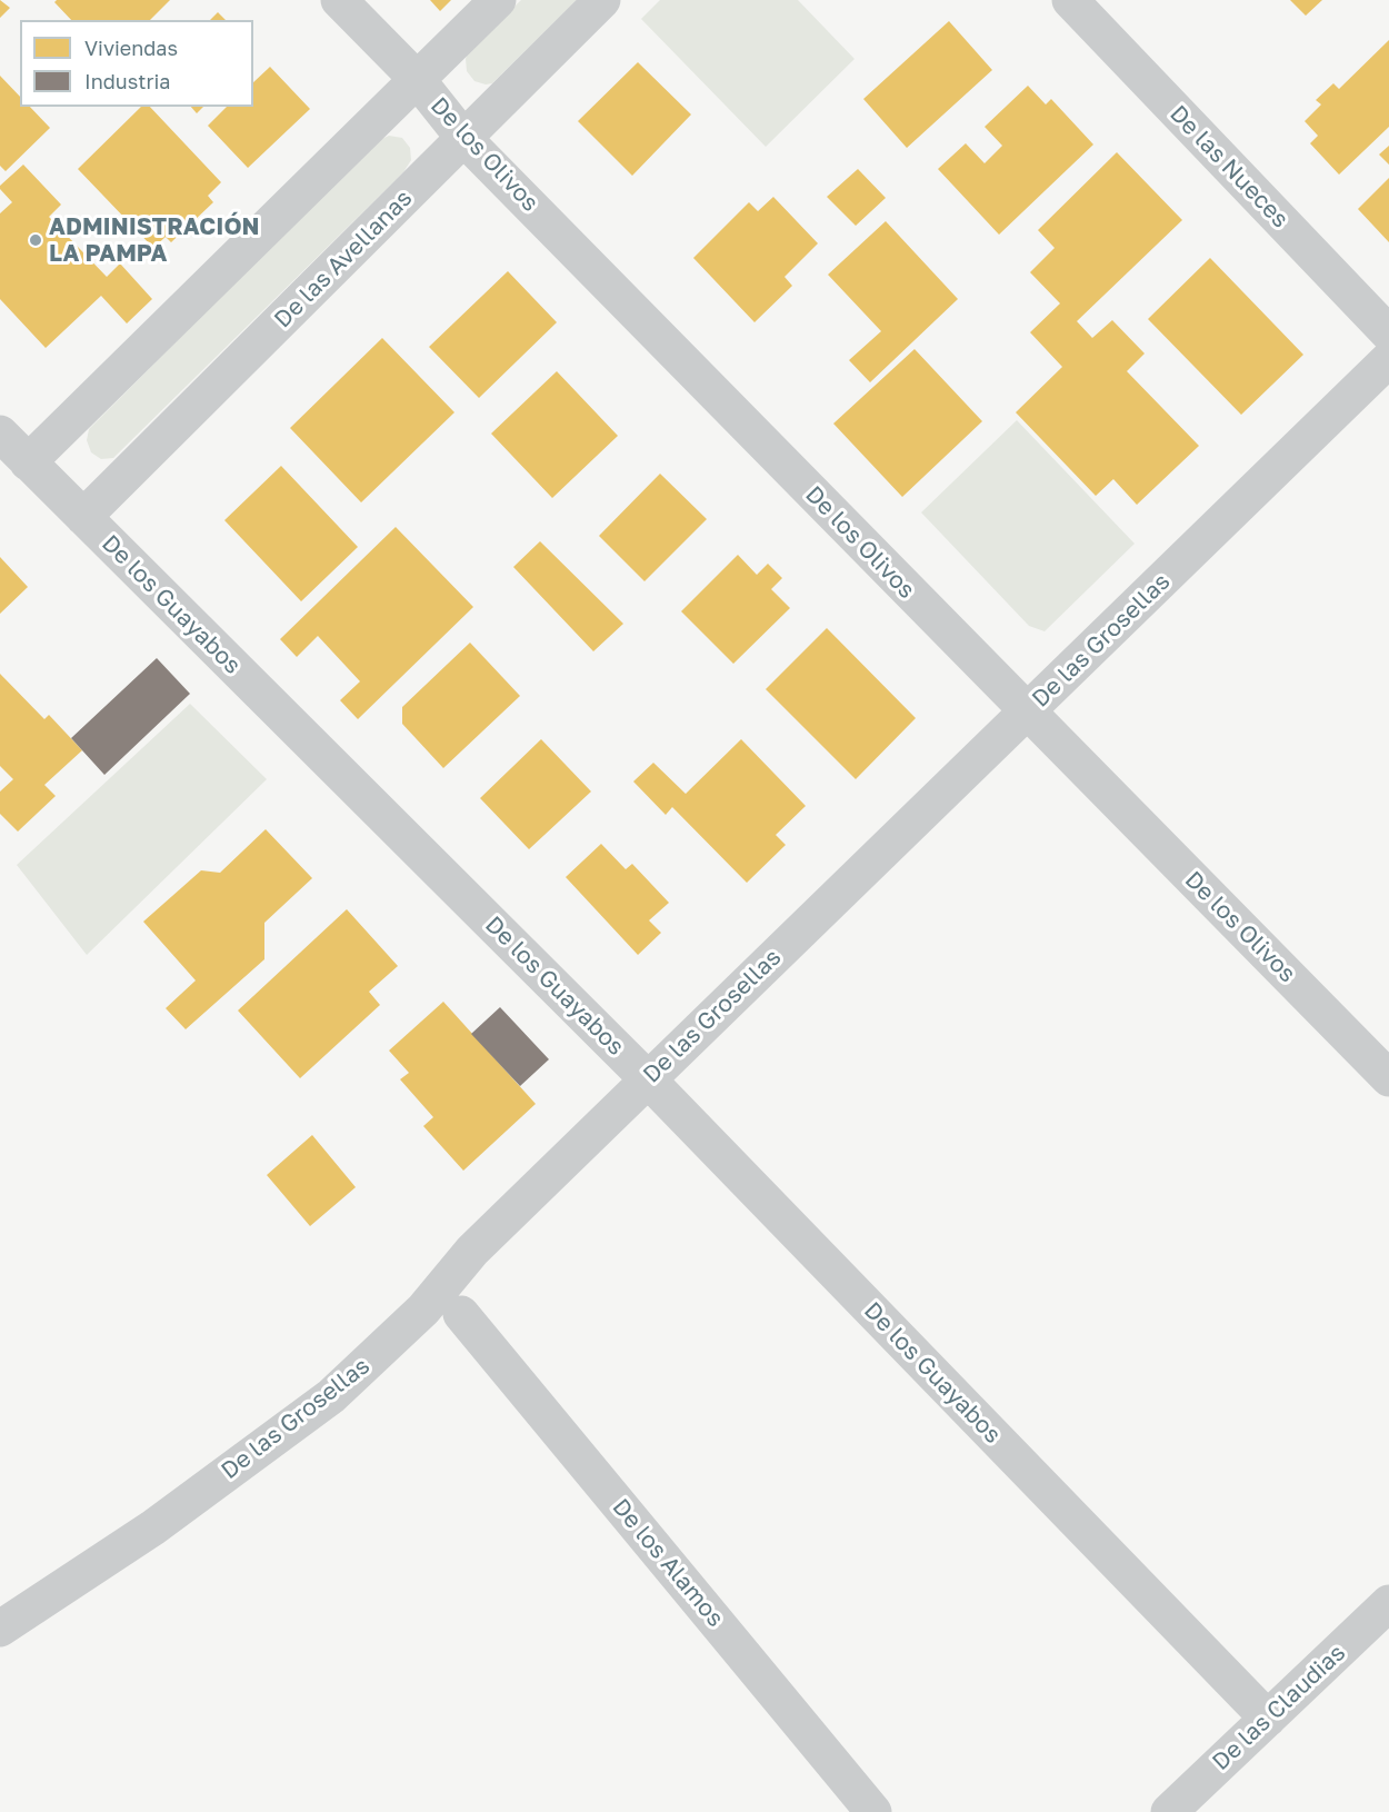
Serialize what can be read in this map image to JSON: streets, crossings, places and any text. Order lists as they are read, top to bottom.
{
  "streets": {
    "street": [
      "De los Olivos",
      "De las Nueces",
      "De las Avellanas",
      "De los Guayabos",
      "De las Grosellas",
      "De los Alamos",
      "De las Claudias"
    ]
  },
  "crossings": [
    ["De los Olivos", "De las Avellanas"],
    ["De los Olivos", "De las Grosellas"],
    ["De las Avellanas", "De los Guayabos"],
    ["De los Guayabos", "De las Grosellas"],
    ["De los Guayabos", "De las Claudias"]
  ],
  "places": ["ADMINISTRACIÓN LA PAMPA"],
  "legend": ["Viviendas", "Industria"]
}
